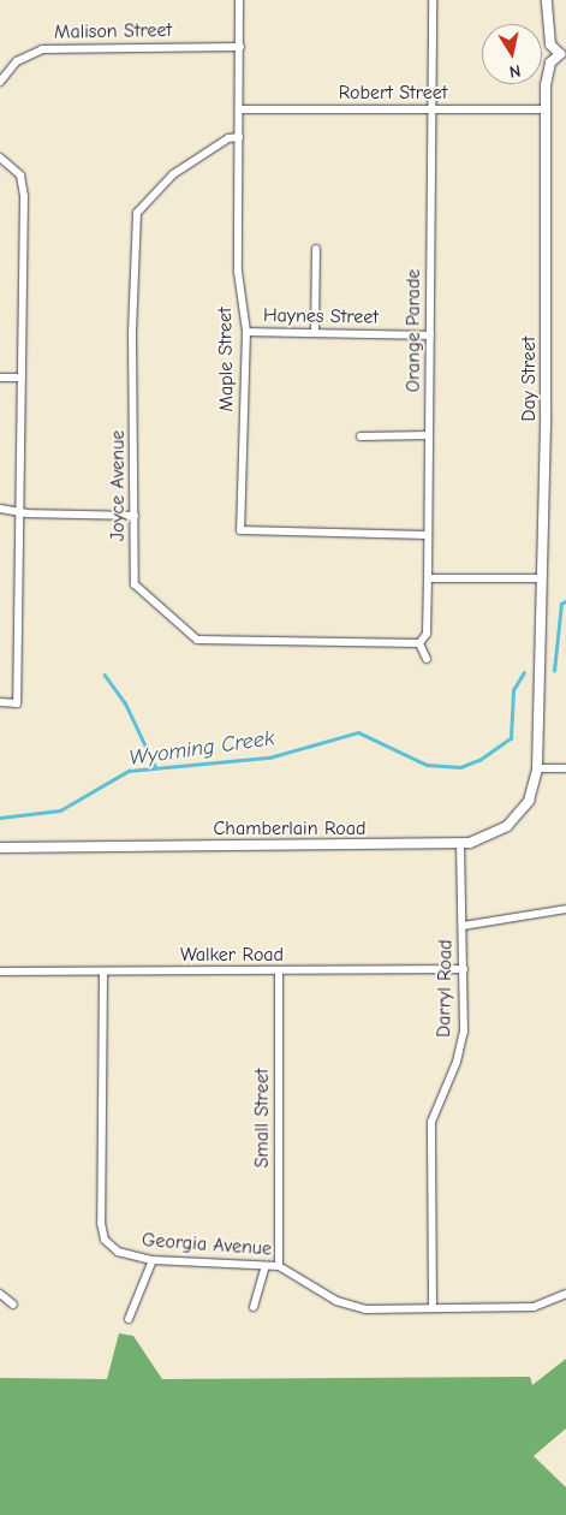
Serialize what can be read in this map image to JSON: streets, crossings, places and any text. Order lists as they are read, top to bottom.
{
  "streets": {
    "street": [
      "Malison Street",
      "Robert Street",
      "Haynes Street",
      "Orange Parade",
      "Maple Street",
      "Day Street",
      "Joyce Avenue",
      "Chamberlain Road",
      "Walker Road",
      "Darryl Road",
      "Small Street",
      "Georgia Avenue"
    ]
  },
  "crossings": [
    ["Malison Street", "Maple Street"],
    ["Robert Street", "Orange Parade"],
    ["Robert Street", "Maple Street"],
    ["Robert Street", "Day Street"],
    ["Haynes Street", "Orange Parade"],
    ["Haynes Street", "Maple Street"],
    ["Orange Parade", "Maple Street"],
    ["Orange Parade", "Joyce Avenue"],
    ["Maple Street", "Joyce Avenue"],
    ["Day Street", "Chamberlain Road"],
    ["Chamberlain Road", "Darryl Road"],
    ["Walker Road", "Darryl Road"],
    ["Walker Road", "Small Street"],
    ["Walker Road", "Georgia Avenue"],
    ["Darryl Road", "Georgia Avenue"],
    ["Small Street", "Georgia Avenue"]
  ],
  "water": ["Wyoming Creek"],
  "north": "bottom"
}
